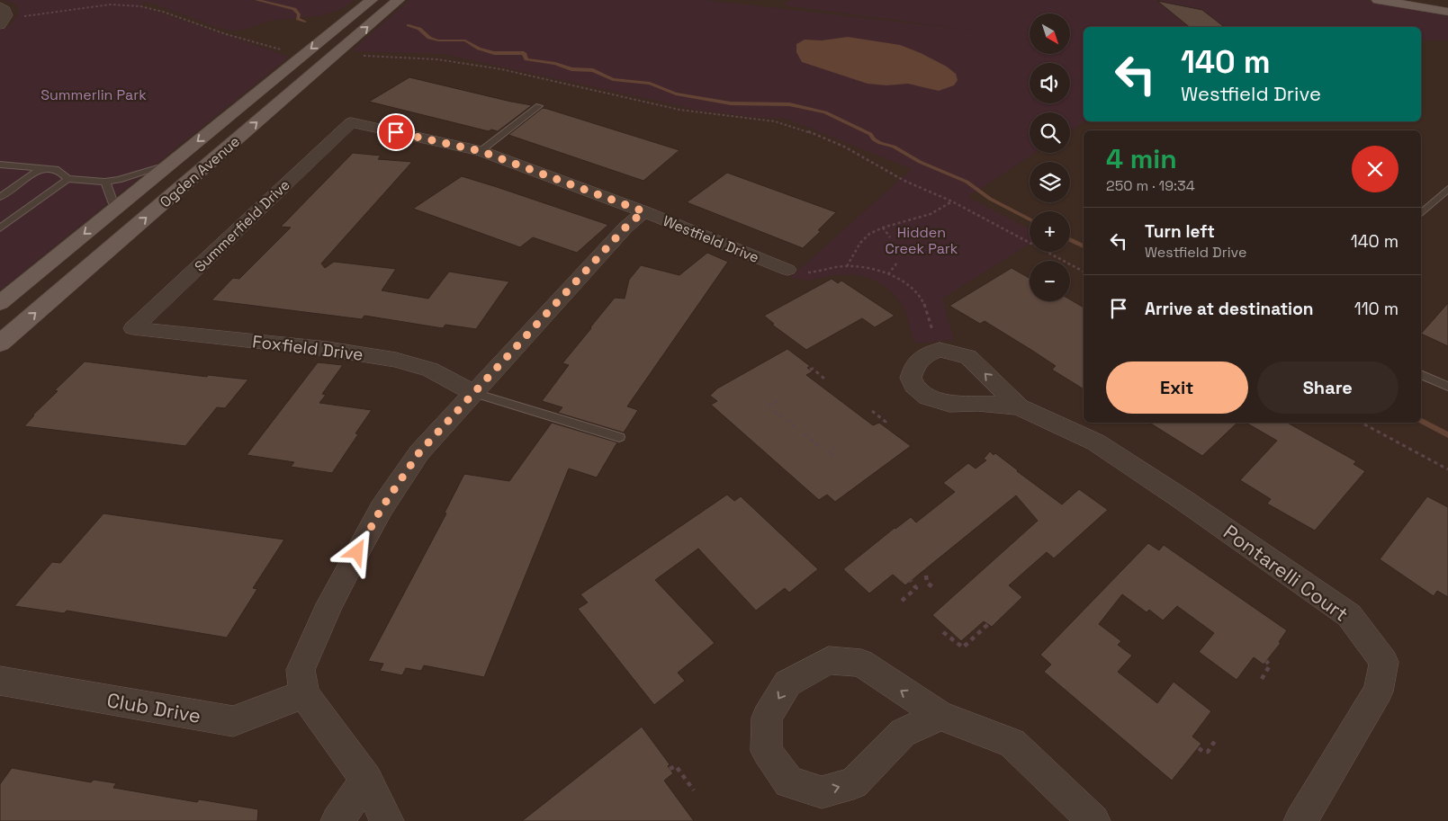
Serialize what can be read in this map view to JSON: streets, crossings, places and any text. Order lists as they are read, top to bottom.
{
  "streets": {
    "main road": ["Ogden Avenue"],
    "street": [
      "Summerfield Drive",
      "Westfield Drive",
      "Foxfield Drive",
      "Pontarelli Court",
      "Club Drive"
    ]
  },
  "crossings": [
    ["Summerfield Drive", "Westfield Drive"],
    ["Summerfield Drive", "Foxfield Drive"]
  ],
  "parks": ["Summerlin Park", "Hidden Creek Park"],
  "north": "bottom right",
  "page": {
    "map_buttons": ["+", "−"],
    "turn": ["140 m", "Westfield Drive"],
    "heading": ["4 min", "250 m · 19:34"],
    "list": [
      {
        "name": "Turn left",
        "note": "Westfield Drive",
        "value": "140 m"
      },
      {
        "name": "Arrive at destination",
        "value": "110 m"
      }
    ],
    "buttons": ["Exit", "Share"]
  }
}
